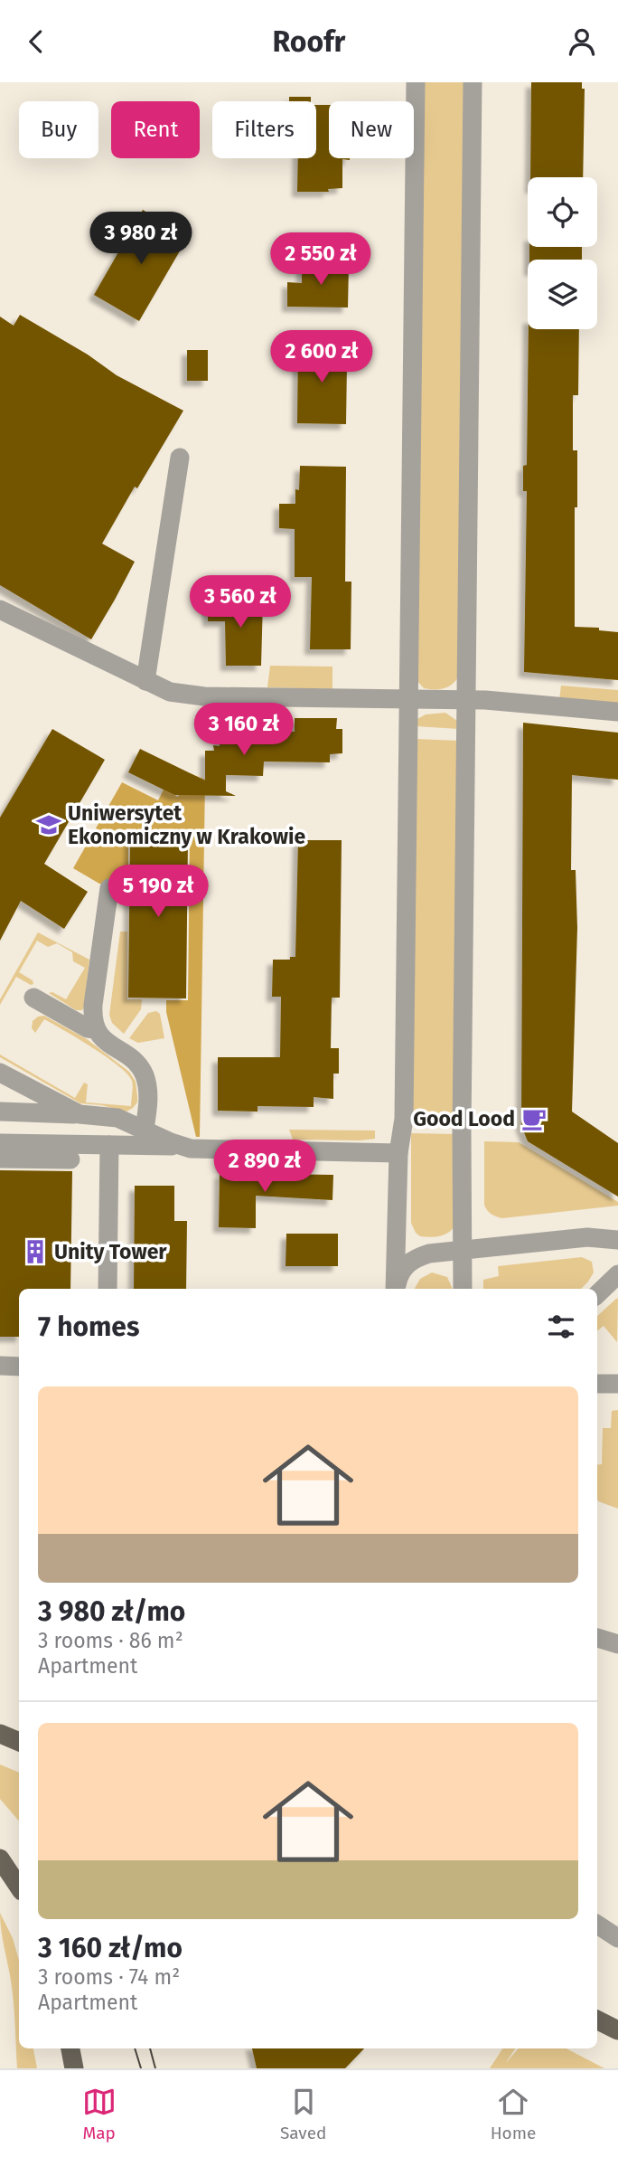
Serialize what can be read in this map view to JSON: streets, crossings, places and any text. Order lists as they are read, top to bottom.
{
  "places": {
    "school or university": ["Uniwersytet Ekonomiczny w Krakowie"],
    "cafe": ["Good Lood"],
    "building": ["Unity Tower"]
  },
  "page": {
    "header": "Roofr",
    "chip": [
      "Buy",
      "Rent",
      "Filters",
      "New"
    ],
    "price": [
      "3 980 zł",
      "2 550 zł",
      "2 600 zł",
      "3 560 zł",
      "3 160 zł",
      "5 190 zł",
      "2 890 zł"
    ],
    "heading": "7 homes",
    "list": [
      {
        "name": "3 980 zł/mo",
        "note": "3 rooms · 86 m² · Apartment"
      },
      {
        "name": "3 160 zł/mo",
        "note": "3 rooms · 74 m² · Apartment"
      }
    ],
    "tabs": ["Map", "Saved", "Home"]
  }
}
